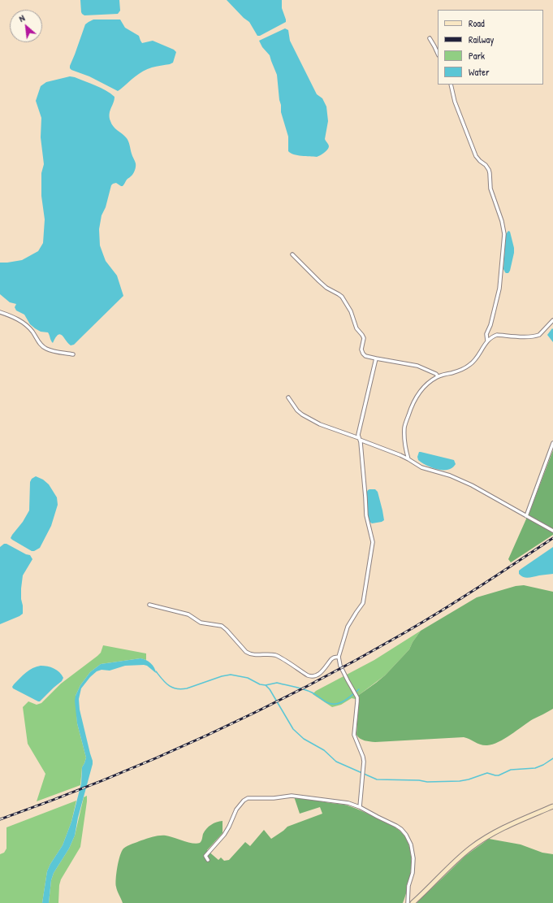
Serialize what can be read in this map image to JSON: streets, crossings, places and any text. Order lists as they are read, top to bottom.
{
  "legend": [
    "Road",
    "Railway",
    "Park",
    "Water"
  ],
  "north": "top left"
}
